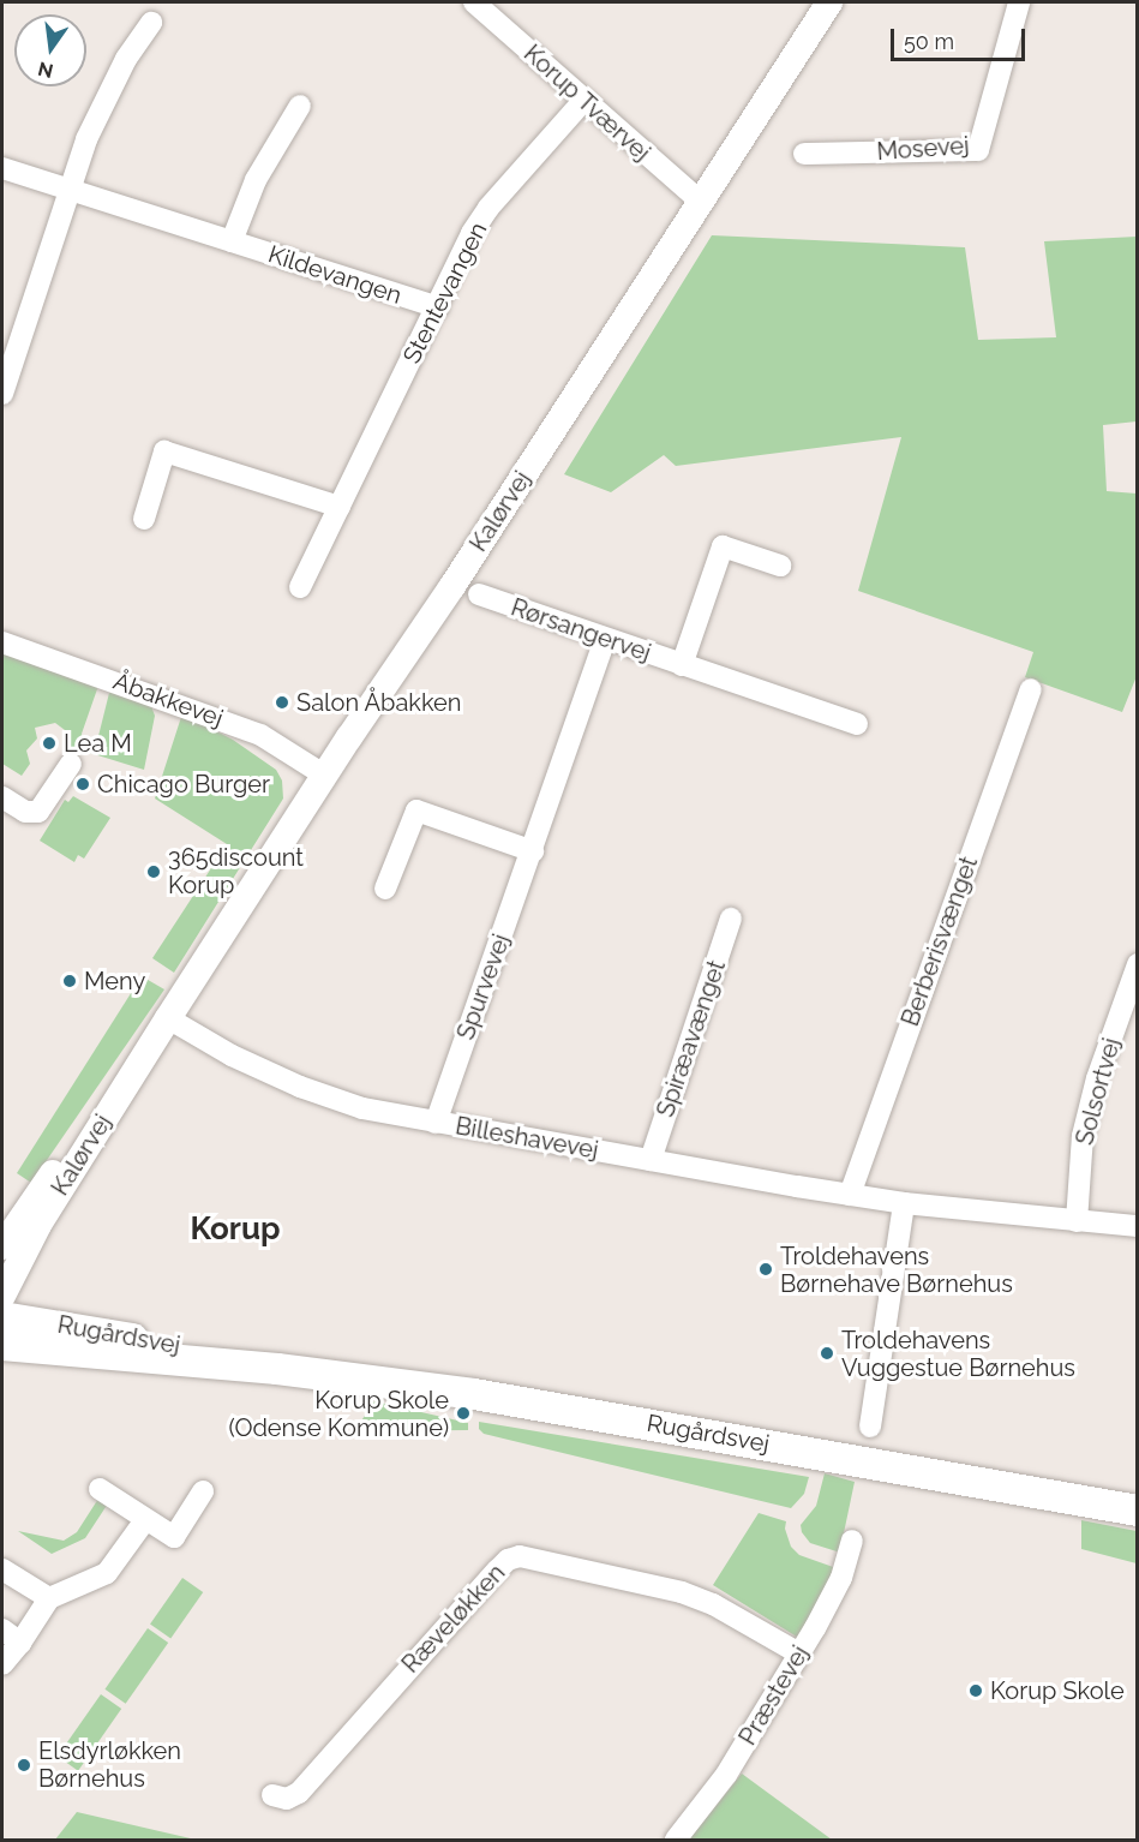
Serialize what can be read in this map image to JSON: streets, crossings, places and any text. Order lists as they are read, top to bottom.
{
  "streets": {
    "main road": ["Rugårdsvej"],
    "street": [
      "Korup Tværvej",
      "Mosevej",
      "Kildevangen",
      "Stentevangen",
      "Kalørvej",
      "Rørsangervej",
      "Åbakkevej",
      "Berberisvænget",
      "Spurvevej",
      "Spiræavænget",
      "Solsortvej",
      "Billeshavevej",
      "Ræveløkken",
      "Præstevej"
    ]
  },
  "crossings": [
    ["Korup Tværvej", "Stentevangen"],
    ["Korup Tværvej", "Kalørvej"],
    ["Kildevangen", "Stentevangen"],
    ["Kalørvej", "Åbakkevej"],
    ["Kalørvej", "Billeshavevej"],
    ["Rørsangervej", "Spurvevej"],
    ["Berberisvænget", "Billeshavevej"],
    ["Spurvevej", "Billeshavevej"],
    ["Spiræavænget", "Billeshavevej"],
    ["Solsortvej", "Billeshavevej"],
    ["Ræveløkken", "Præstevej"]
  ],
  "districts": ["Korup"],
  "places": [
    "Salon Åbakken",
    "Lea M",
    "Chicago Burger",
    "365discount Korup",
    "Meny",
    "Troldehavens Børnehave Børnehus",
    "Troldehavens Vuggestue Børnehus",
    "Korup Skole (Odense Kommune)",
    "Korup Skole",
    "Elsdyrløkken Børnehus"
  ],
  "scale_bar": "50 m",
  "north": "bottom"
}
